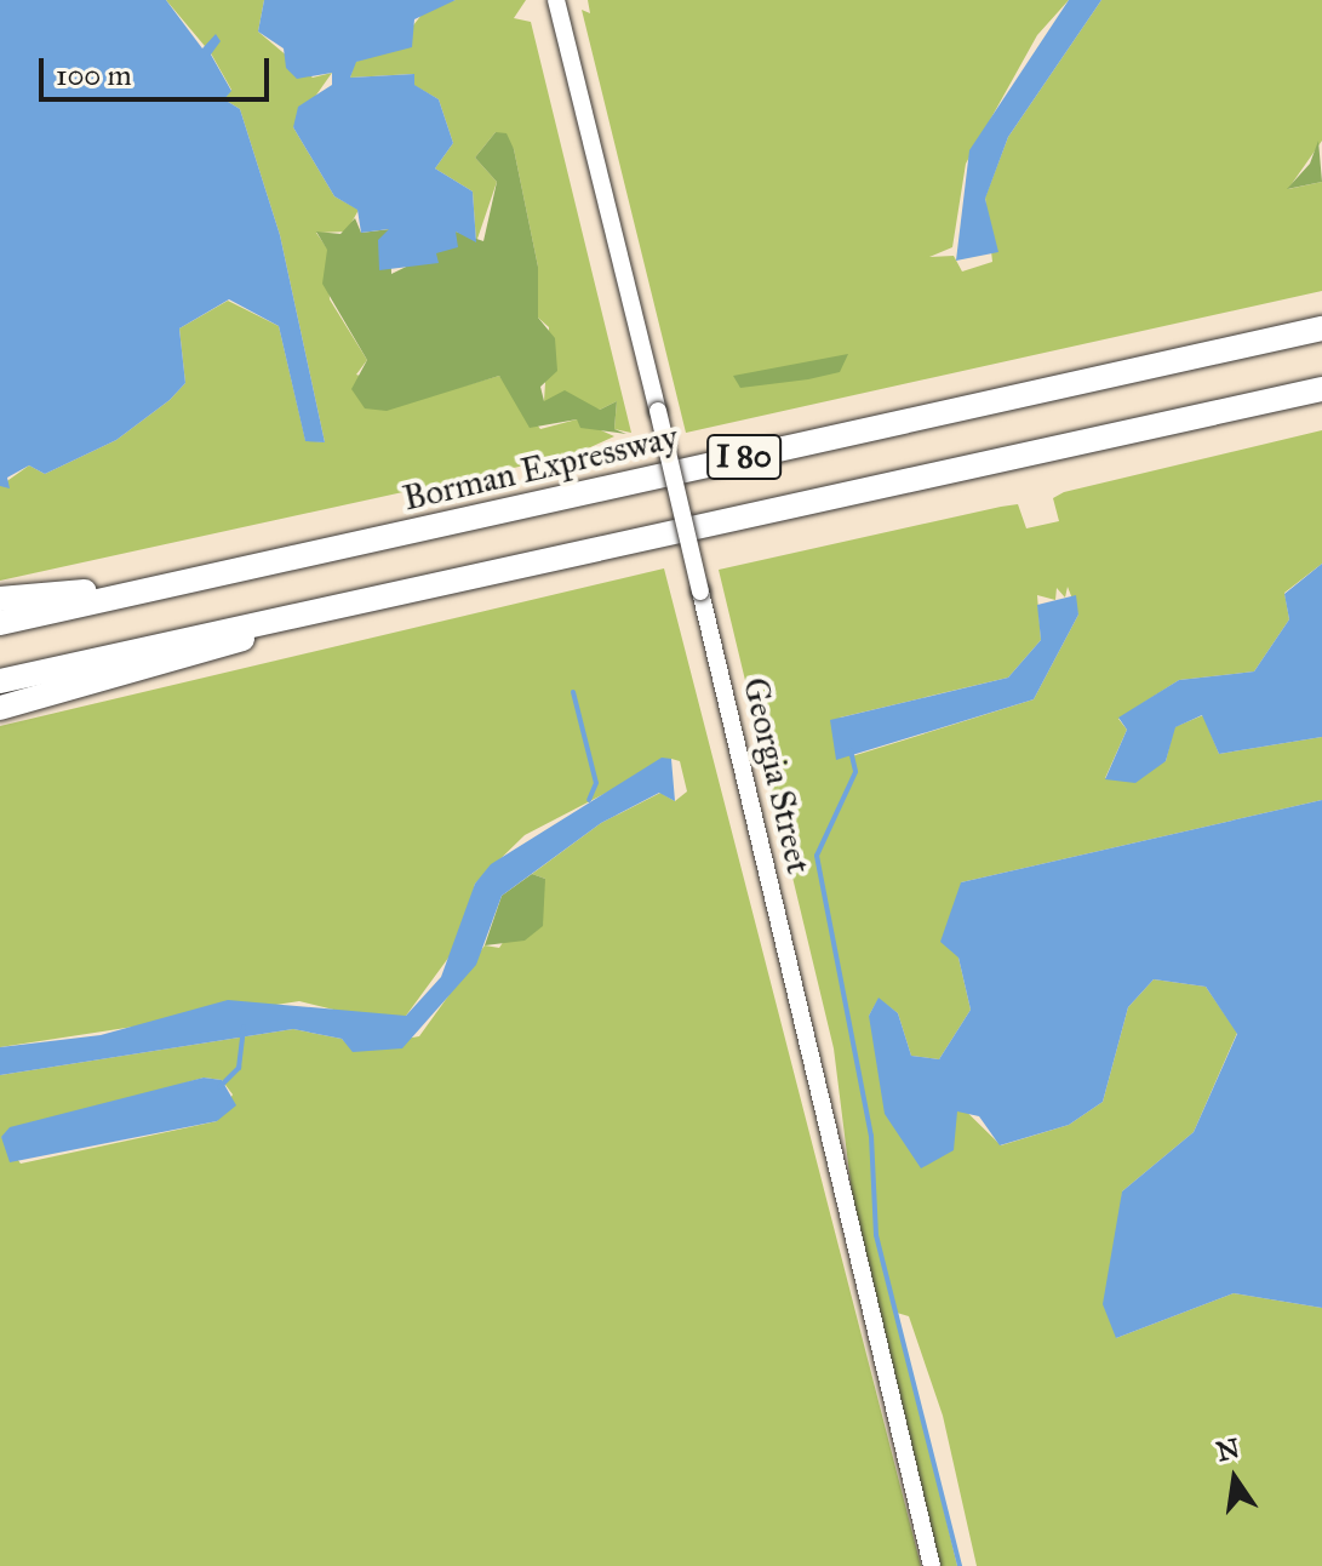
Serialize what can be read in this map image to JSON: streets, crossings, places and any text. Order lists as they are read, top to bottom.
{
  "streets": {
    "highway": ["I 80", "Borman Expressway"],
    "street": ["Georgia Street"]
  },
  "scale_bar": "100 m",
  "north": "top"
}
